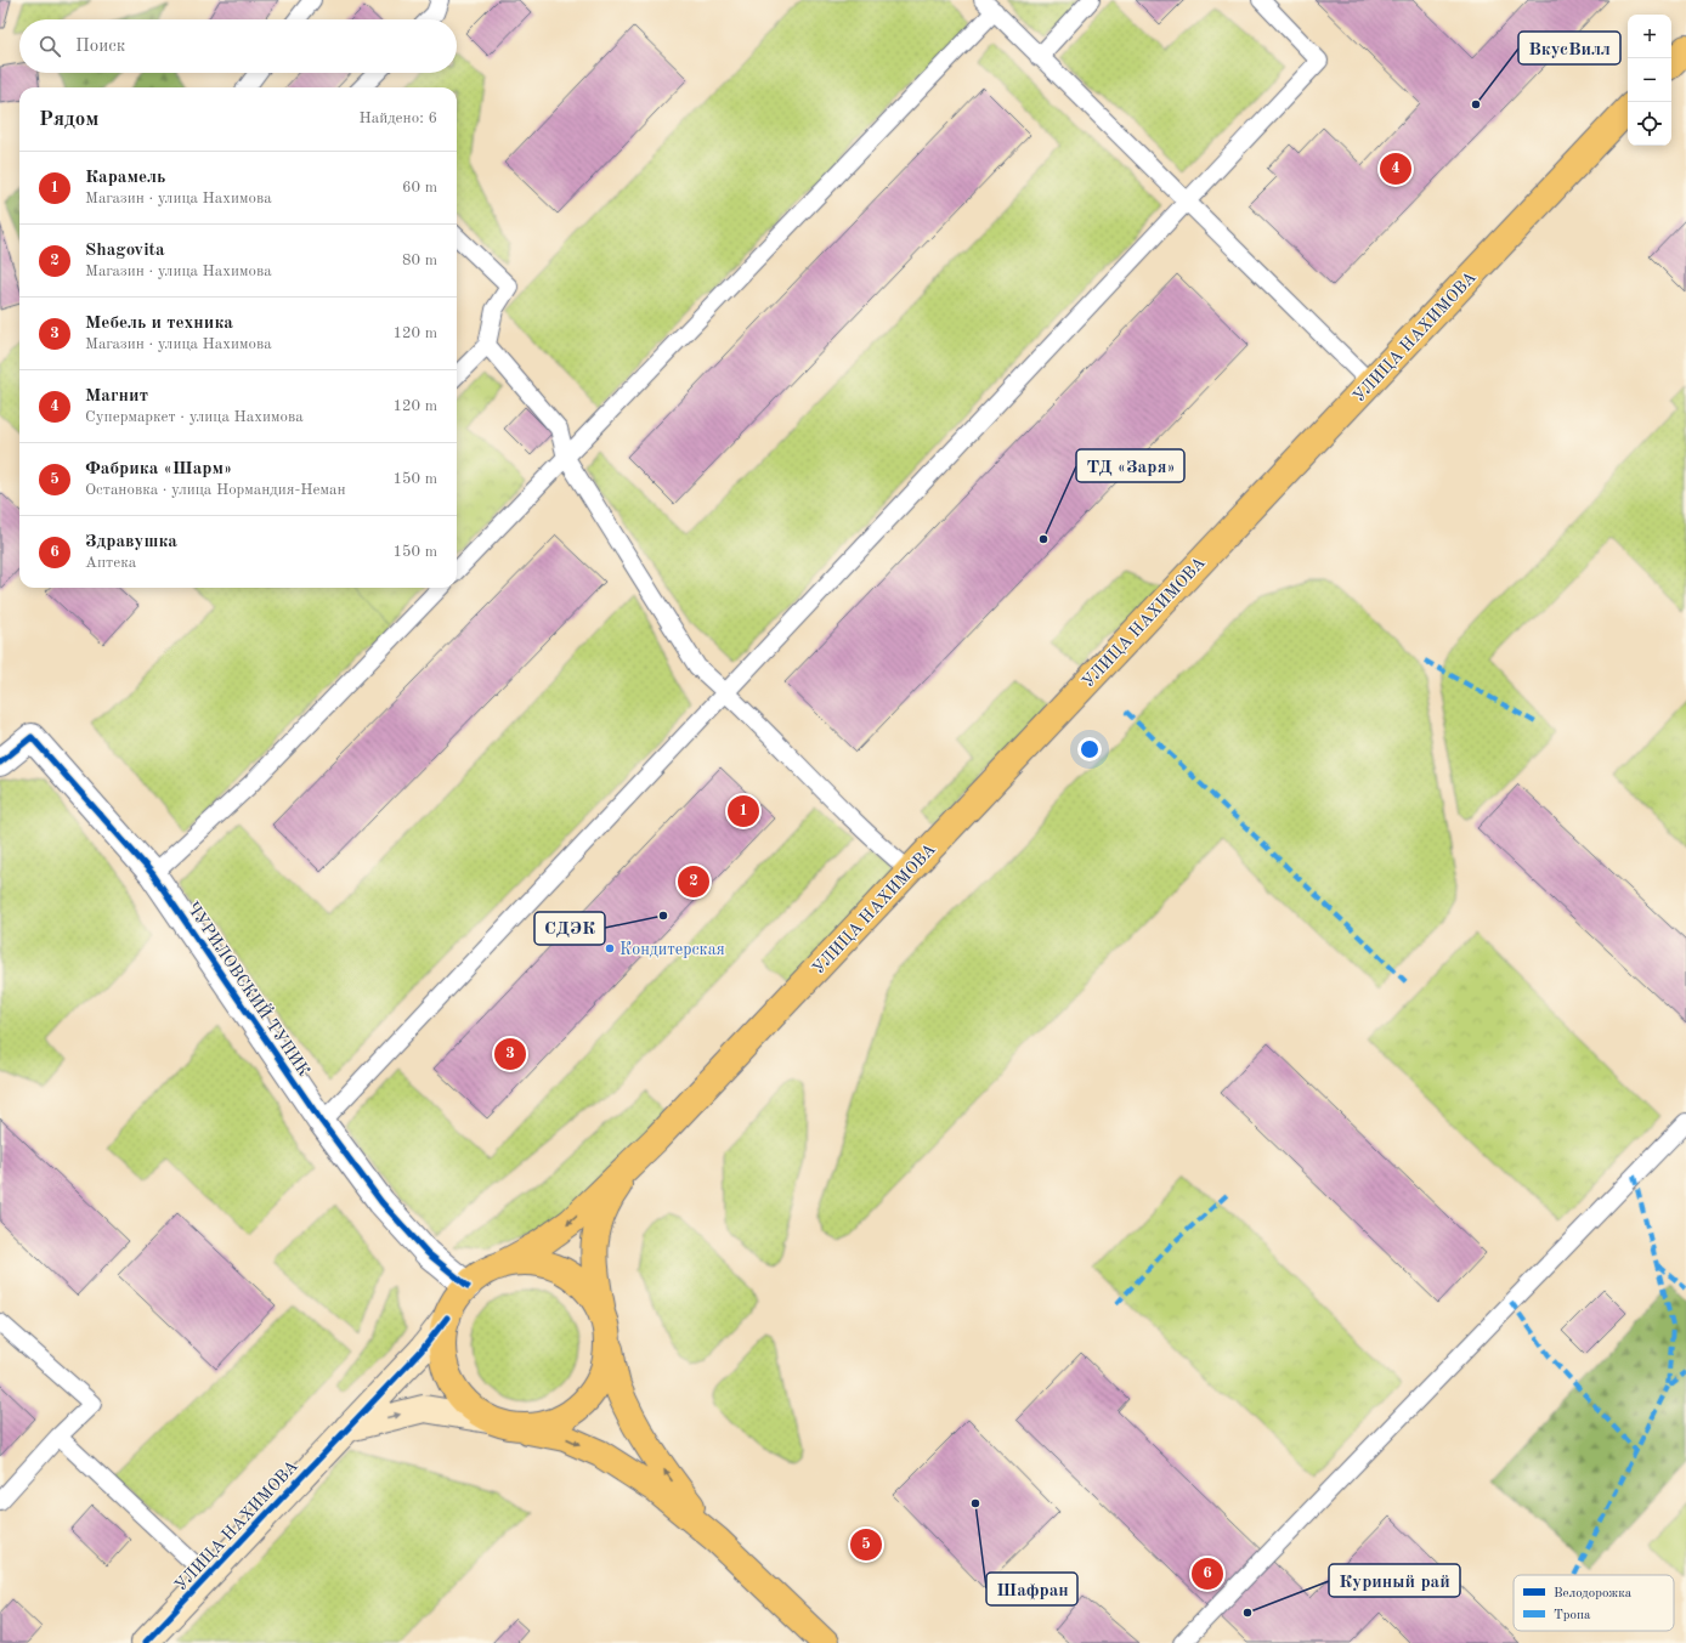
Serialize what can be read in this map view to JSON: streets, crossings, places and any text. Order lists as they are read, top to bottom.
{
  "streets": {
    "main road": ["УЛИЦА НАХИМОВА"],
    "street": ["ЧУРИЛОВСКИЙ ТУПИК"]
  },
  "crossings": [
    ["УЛИЦА НАХИМОВА", "ЧУРИЛОВСКИЙ ТУПИК"]
  ],
  "places": [
    "ВкусВилл",
    "ТД «Заря»",
    "СДЭК",
    "Кондитерская",
    "Шафран",
    "Куриный рай"
  ],
  "legend": ["Велодорожка", "Тропа"],
  "page": {
    "map_buttons": ["+", "−"],
    "search": "Поиск",
    "heading": ["Рядом", "Найдено: 6"],
    "pins": [
      "4",
      "1",
      "2",
      "3",
      "5",
      "6"
    ],
    "list": [
      {
        "mark": "1",
        "name": "Карамель",
        "note": "Магазин · улица Нахимова",
        "value": "60 m"
      },
      {
        "mark": "2",
        "name": "Shagovita",
        "note": "Магазин · улица Нахимова",
        "value": "80 m"
      },
      {
        "mark": "3",
        "name": "Мебель и техника",
        "note": "Магазин · улица Нахимова",
        "value": "120 m"
      },
      {
        "mark": "4",
        "name": "Магнит",
        "note": "Супермаркет · улица Нахимова",
        "value": "120 m"
      },
      {
        "mark": "5",
        "name": "Фабрика «Шарм»",
        "note": "Остановка · улица Нормандия-Неман",
        "value": "150 m"
      },
      {
        "mark": "6",
        "name": "Здравушка",
        "note": "Аптека",
        "value": "150 m"
      }
    ]
  }
}
